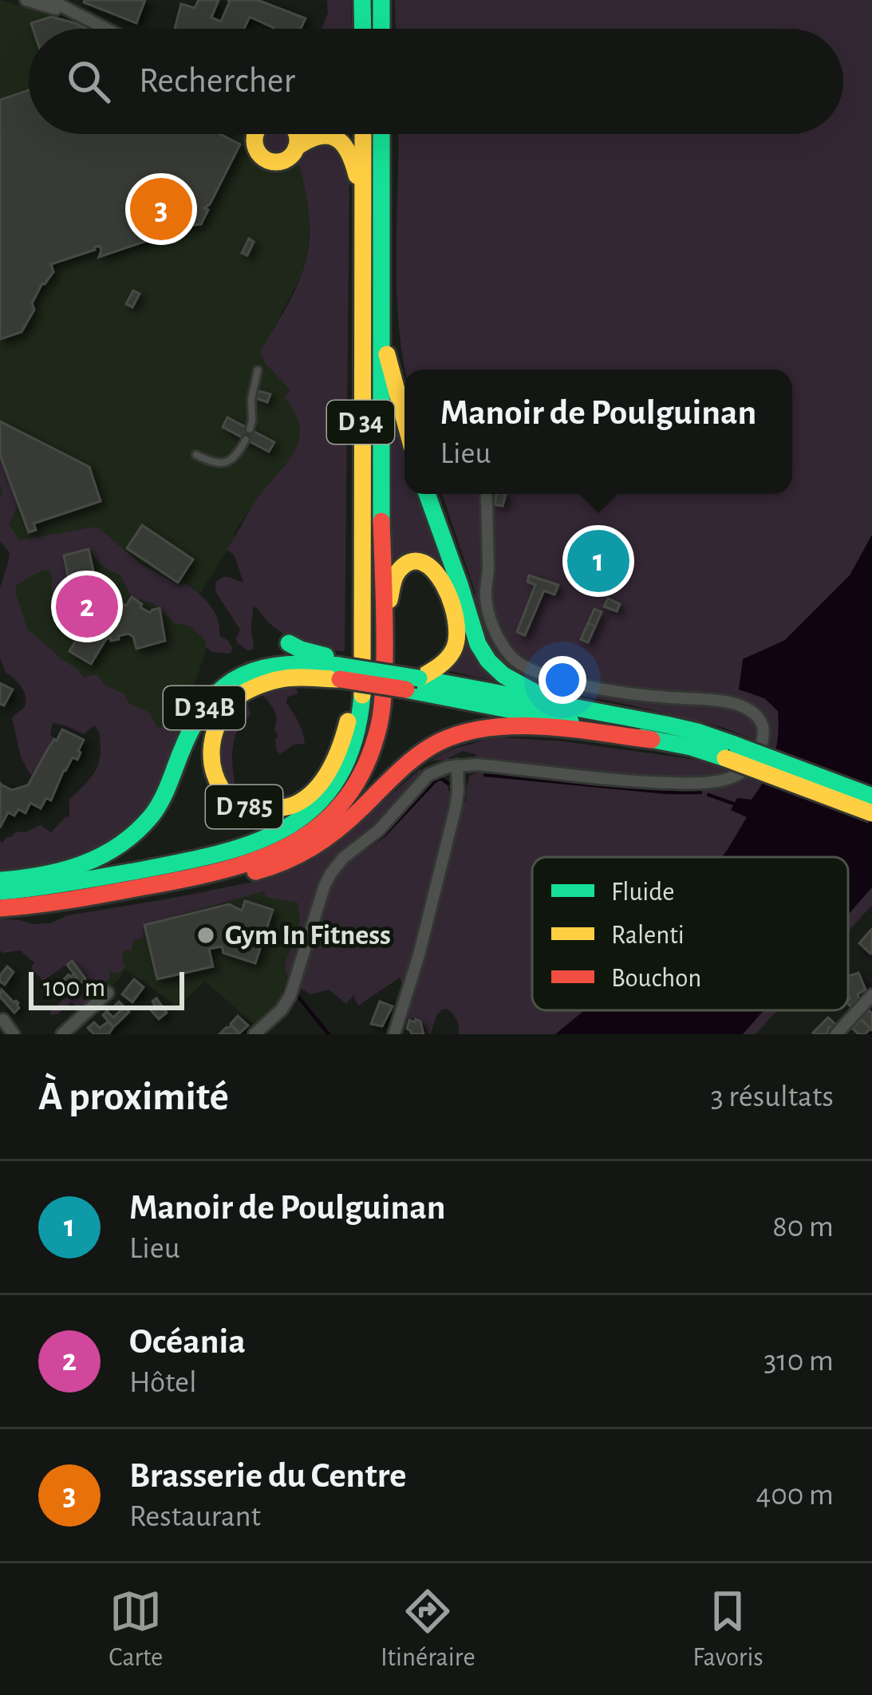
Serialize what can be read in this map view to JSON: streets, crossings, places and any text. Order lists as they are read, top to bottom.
{
  "streets": {
    "main road": ["D 34", "D 34B", "D 785"]
  },
  "crossings": [
    ["D 34", "D 785"],
    ["D 34B", "D 785"]
  ],
  "places": ["Gym In Fitness"],
  "legend": ["Fluide", "Ralenti", "Bouchon"],
  "scale_bar": "100 m",
  "page": {
    "search": "Rechercher",
    "pins": ["3", "1", "2"],
    "popup": ["Manoir de Poulguinan", "Lieu"],
    "scale": "100 m",
    "heading": ["À proximité", "3 résultats"],
    "list": [
      {
        "mark": "1",
        "name": "Manoir de Poulguinan",
        "note": "Lieu",
        "value": "80 m"
      },
      {
        "mark": "2",
        "name": "Océania",
        "note": "Hôtel",
        "value": "310 m"
      },
      {
        "mark": "3",
        "name": "Brasserie du Centre",
        "note": "Restaurant",
        "value": "400 m"
      }
    ],
    "nav": ["Carte", "Itinéraire", "Favoris"]
  }
}
